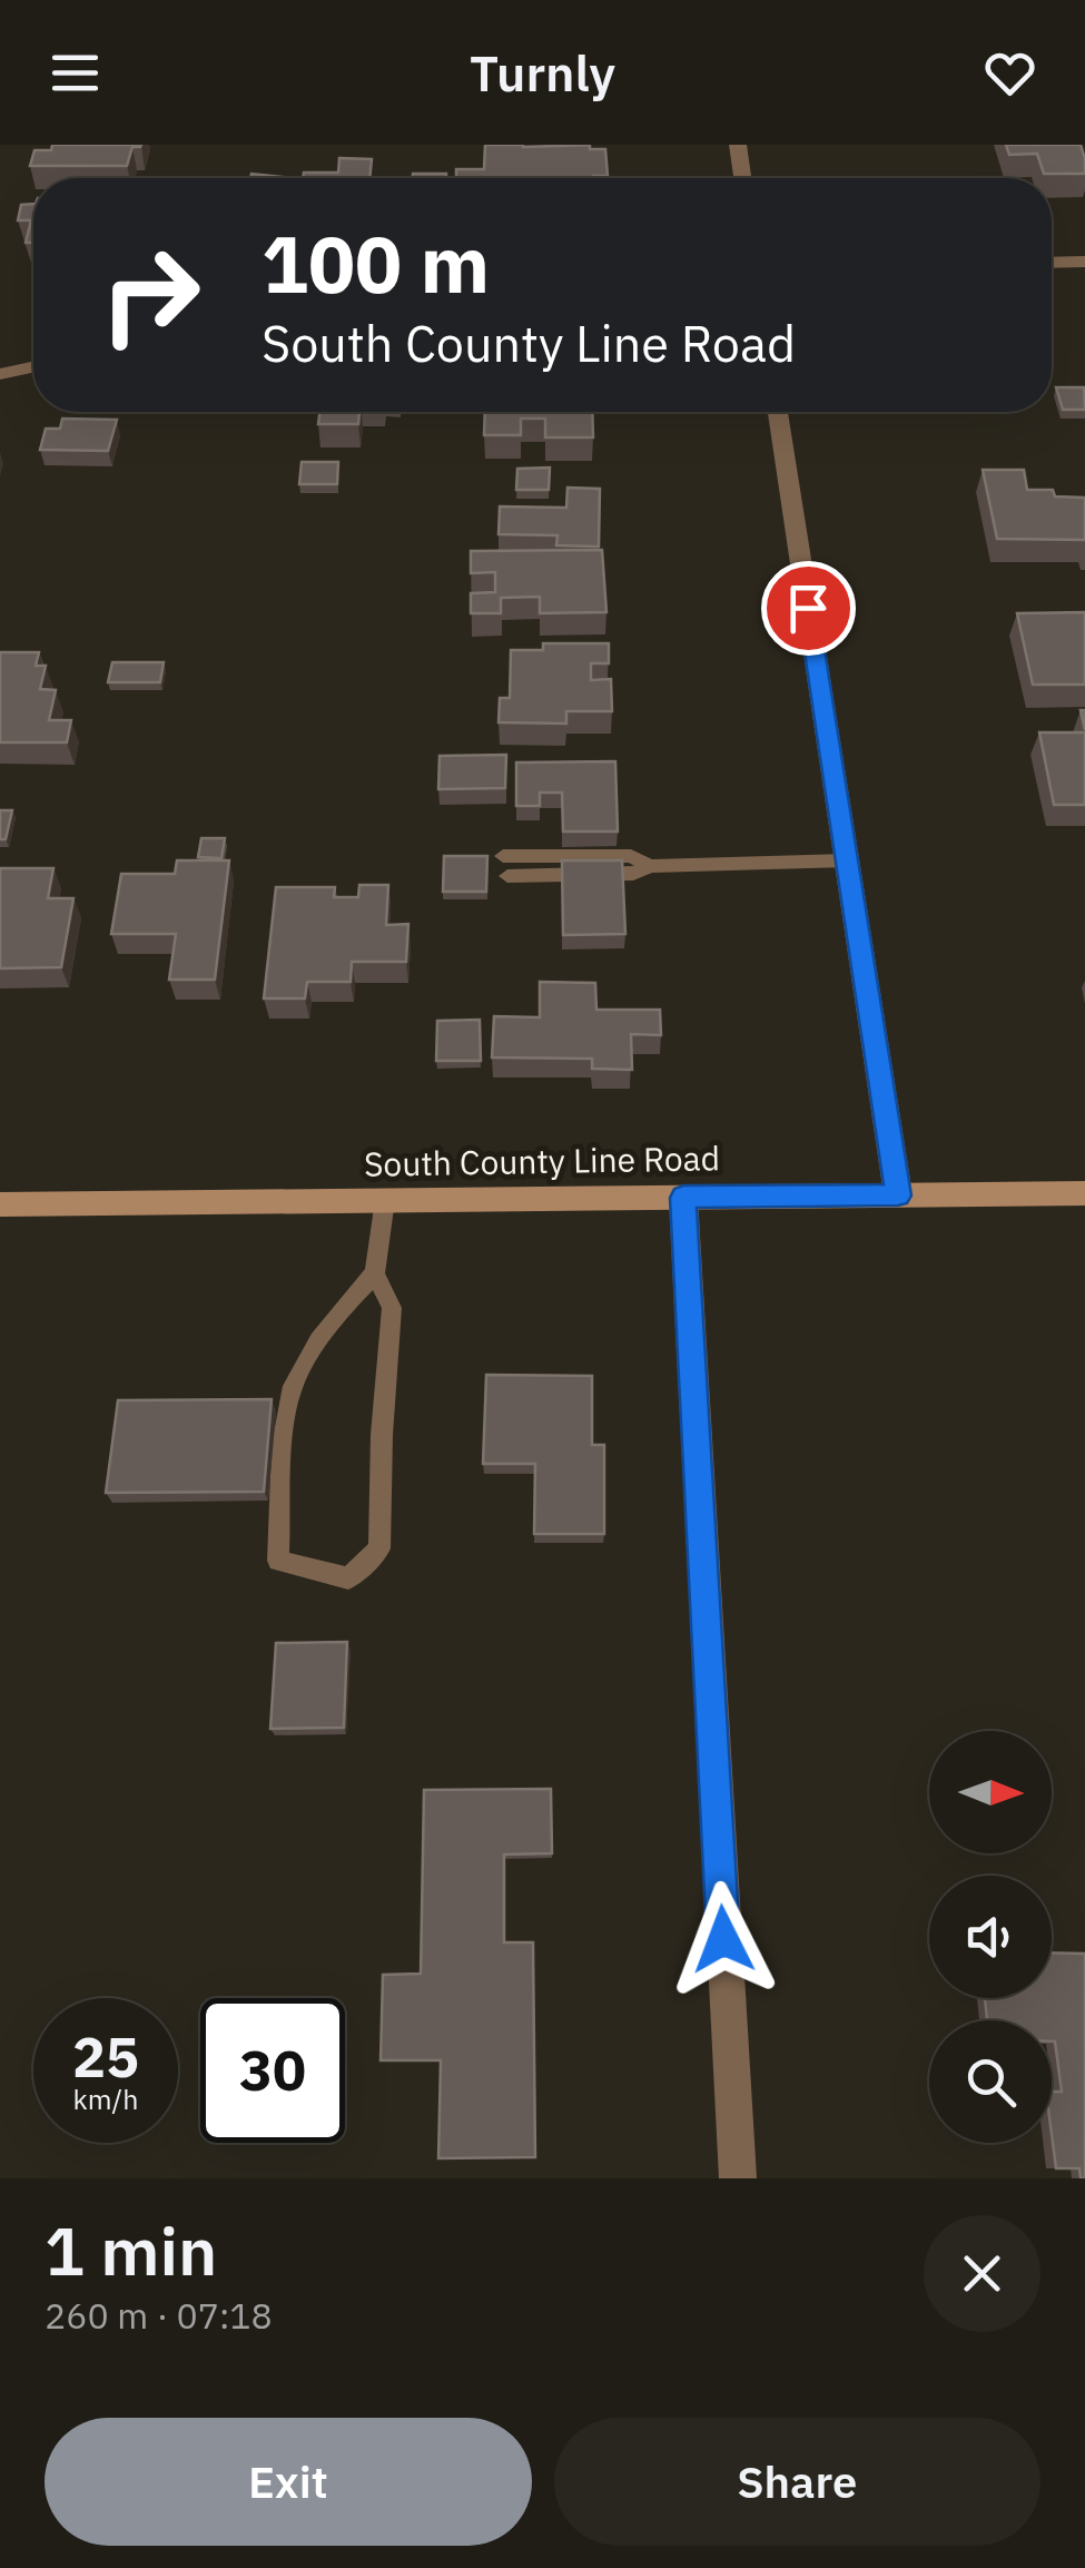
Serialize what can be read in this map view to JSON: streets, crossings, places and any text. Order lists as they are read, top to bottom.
{
  "streets": {
    "main road": ["South County Line Road"]
  },
  "north": "right",
  "page": {
    "header": "Turnly",
    "turn": ["100 m", "South County Line Road"],
    "speed": "25 km/h",
    "limit": "30",
    "heading": ["1 min", "260 m · 07:18"],
    "buttons": ["Exit", "Share"]
  }
}
